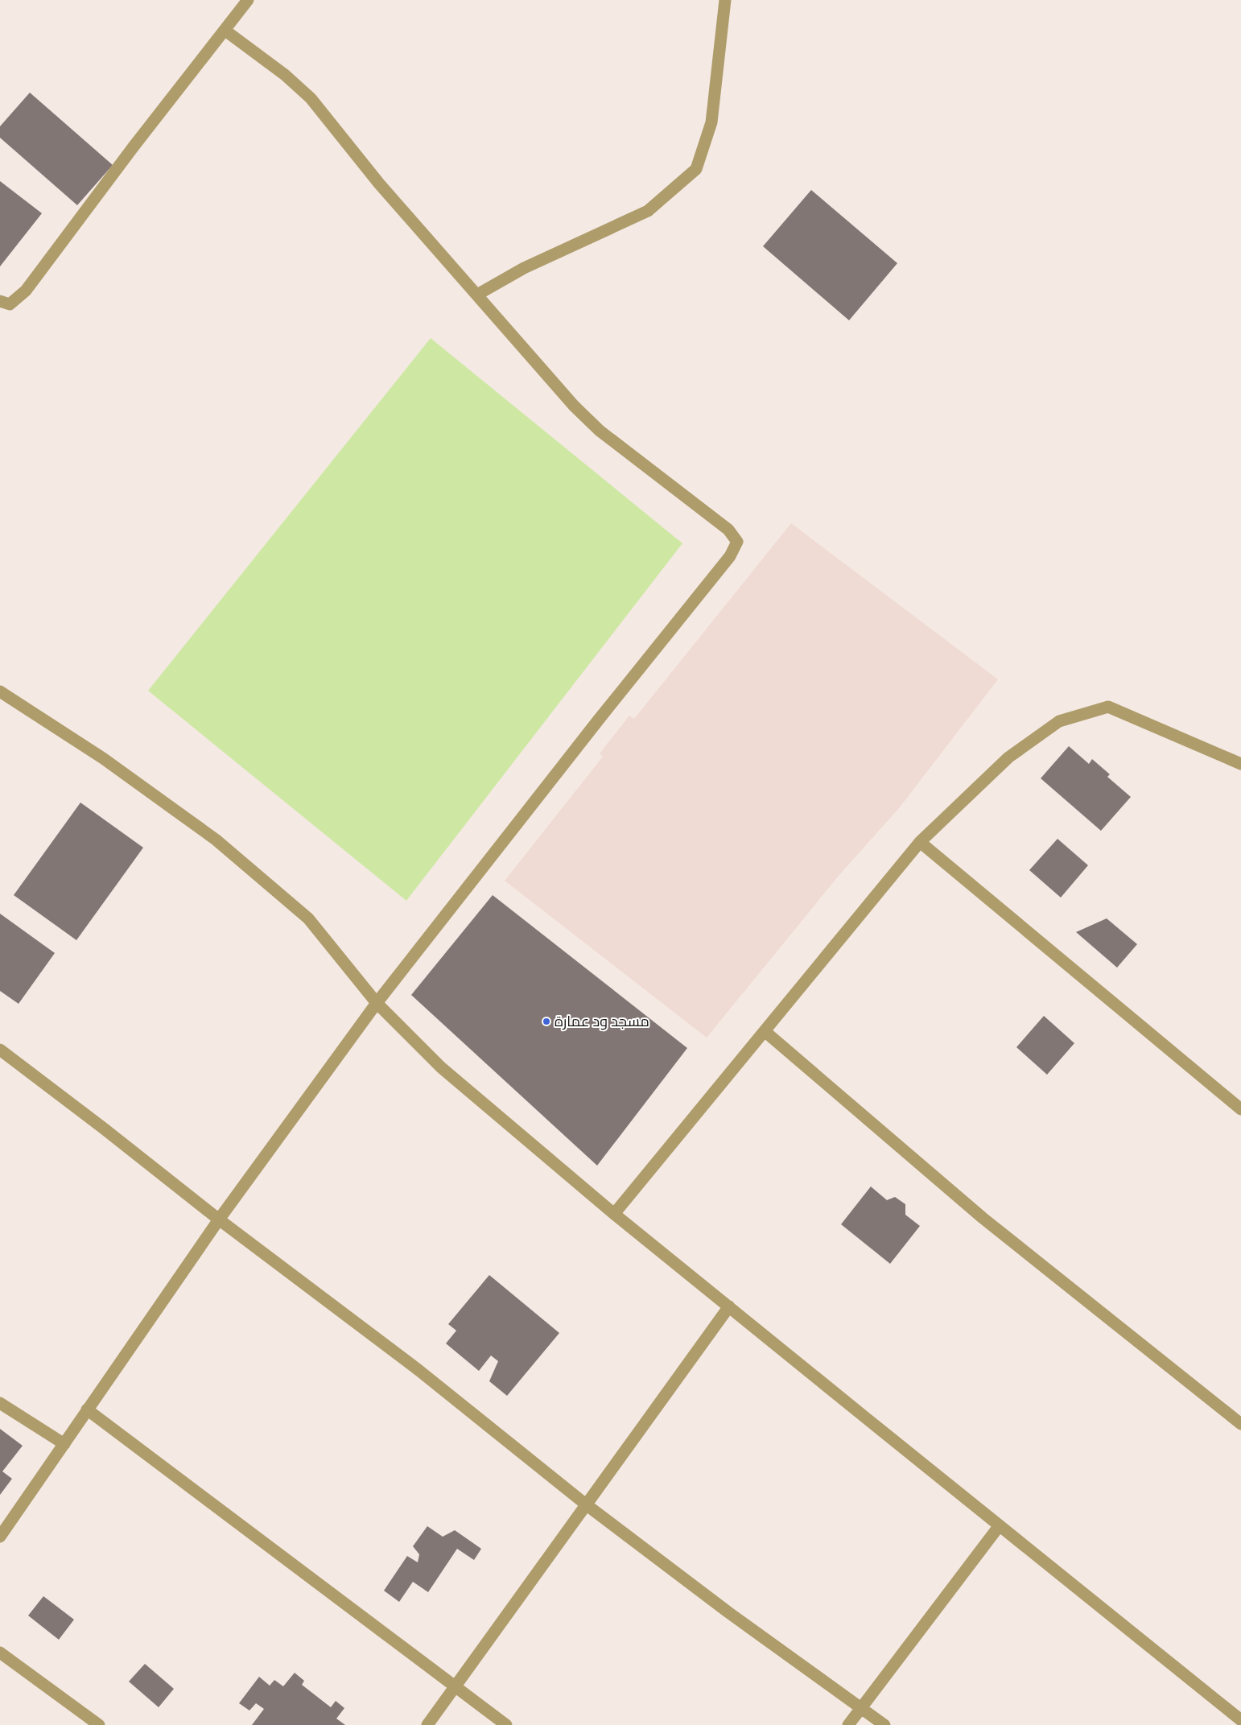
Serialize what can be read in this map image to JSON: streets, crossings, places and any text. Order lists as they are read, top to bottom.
{
  "places": ["مسجد ود عمارة"]
}
